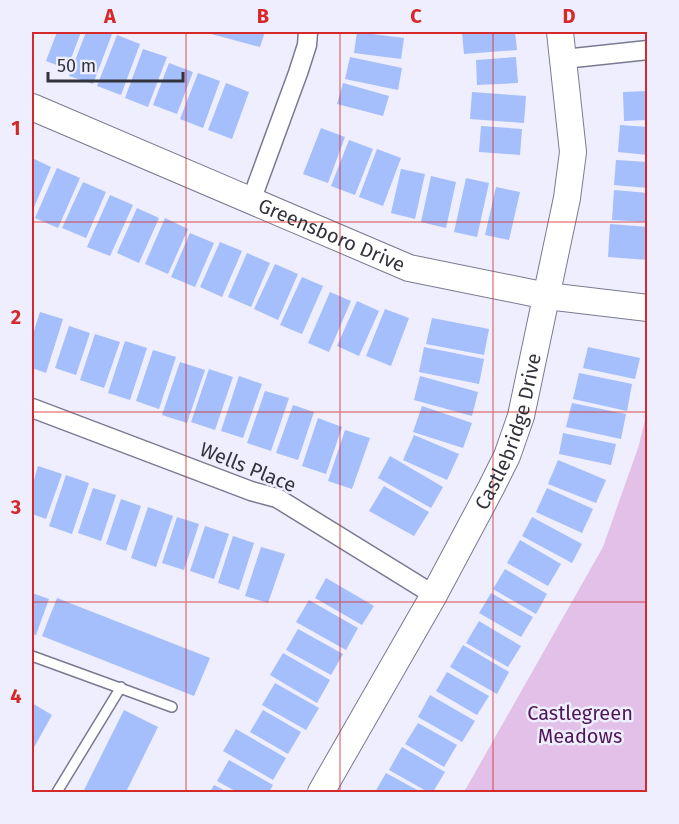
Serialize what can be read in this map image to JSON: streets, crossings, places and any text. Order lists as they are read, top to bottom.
{
  "streets": {
    "street": ["Greensboro Drive", "Castlebridge Drive", "Wells Place"]
  },
  "crossings": [
    ["Greensboro Drive", "Castlebridge Drive"],
    ["Castlebridge Drive", "Wells Place"]
  ],
  "parks": ["Castlegreen Meadows"],
  "scale_bar": "50 m",
  "grid": {
    "columns": [
      "A",
      "B",
      "C",
      "D"
    ],
    "rows": [
      "1",
      "2",
      "3",
      "4"
    ]
  }
}
